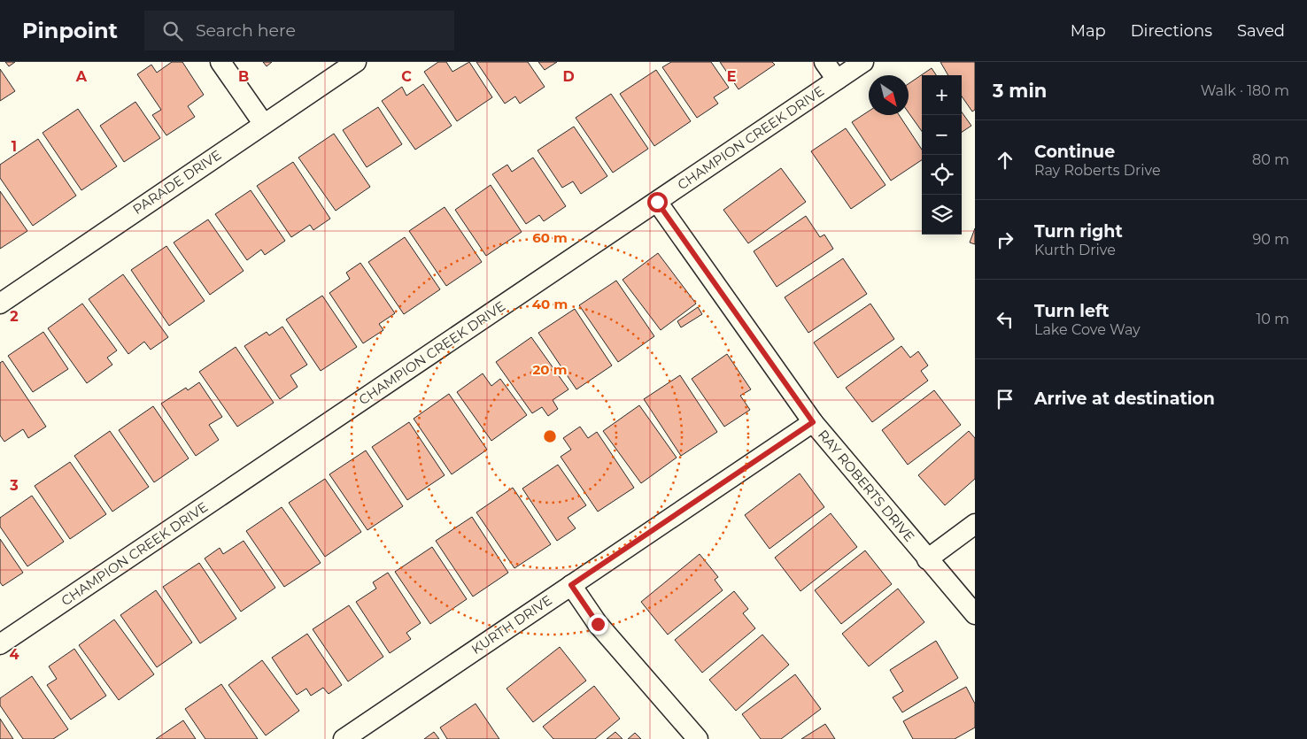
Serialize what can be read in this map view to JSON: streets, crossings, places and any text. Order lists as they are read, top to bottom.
{
  "streets": {
    "street": [
      "CHAMPION CREEK DRIVE",
      "PARADE DRIVE",
      "RAY ROBERTS DRIVE",
      "KURTH DRIVE"
    ]
  },
  "crossings": [
    ["CHAMPION CREEK DRIVE", "RAY ROBERTS DRIVE"],
    ["RAY ROBERTS DRIVE", "KURTH DRIVE"]
  ],
  "north": "bottom right",
  "page": {
    "header": "Pinpoint",
    "search": "Search here",
    "nav": ["Map", "Directions", "Saved"],
    "heading": ["3 min", "Walk · 180 m"],
    "map_buttons": ["+", "−"],
    "list": [
      ["Continue", "Ray Roberts Drive", "80 m"],
      ["Turn right", "Kurth Drive", "90 m"],
      ["Turn left", "Lake Cove Way", "10 m"],
      "Arrive at destination"
    ]
  },
  "grid": {
    "columns": [
      "A",
      "B",
      "C",
      "D",
      "E"
    ],
    "rows": [
      "1",
      "2",
      "3",
      "4"
    ]
  },
  "rings": ["60 m", "40 m", "20 m"]
}
